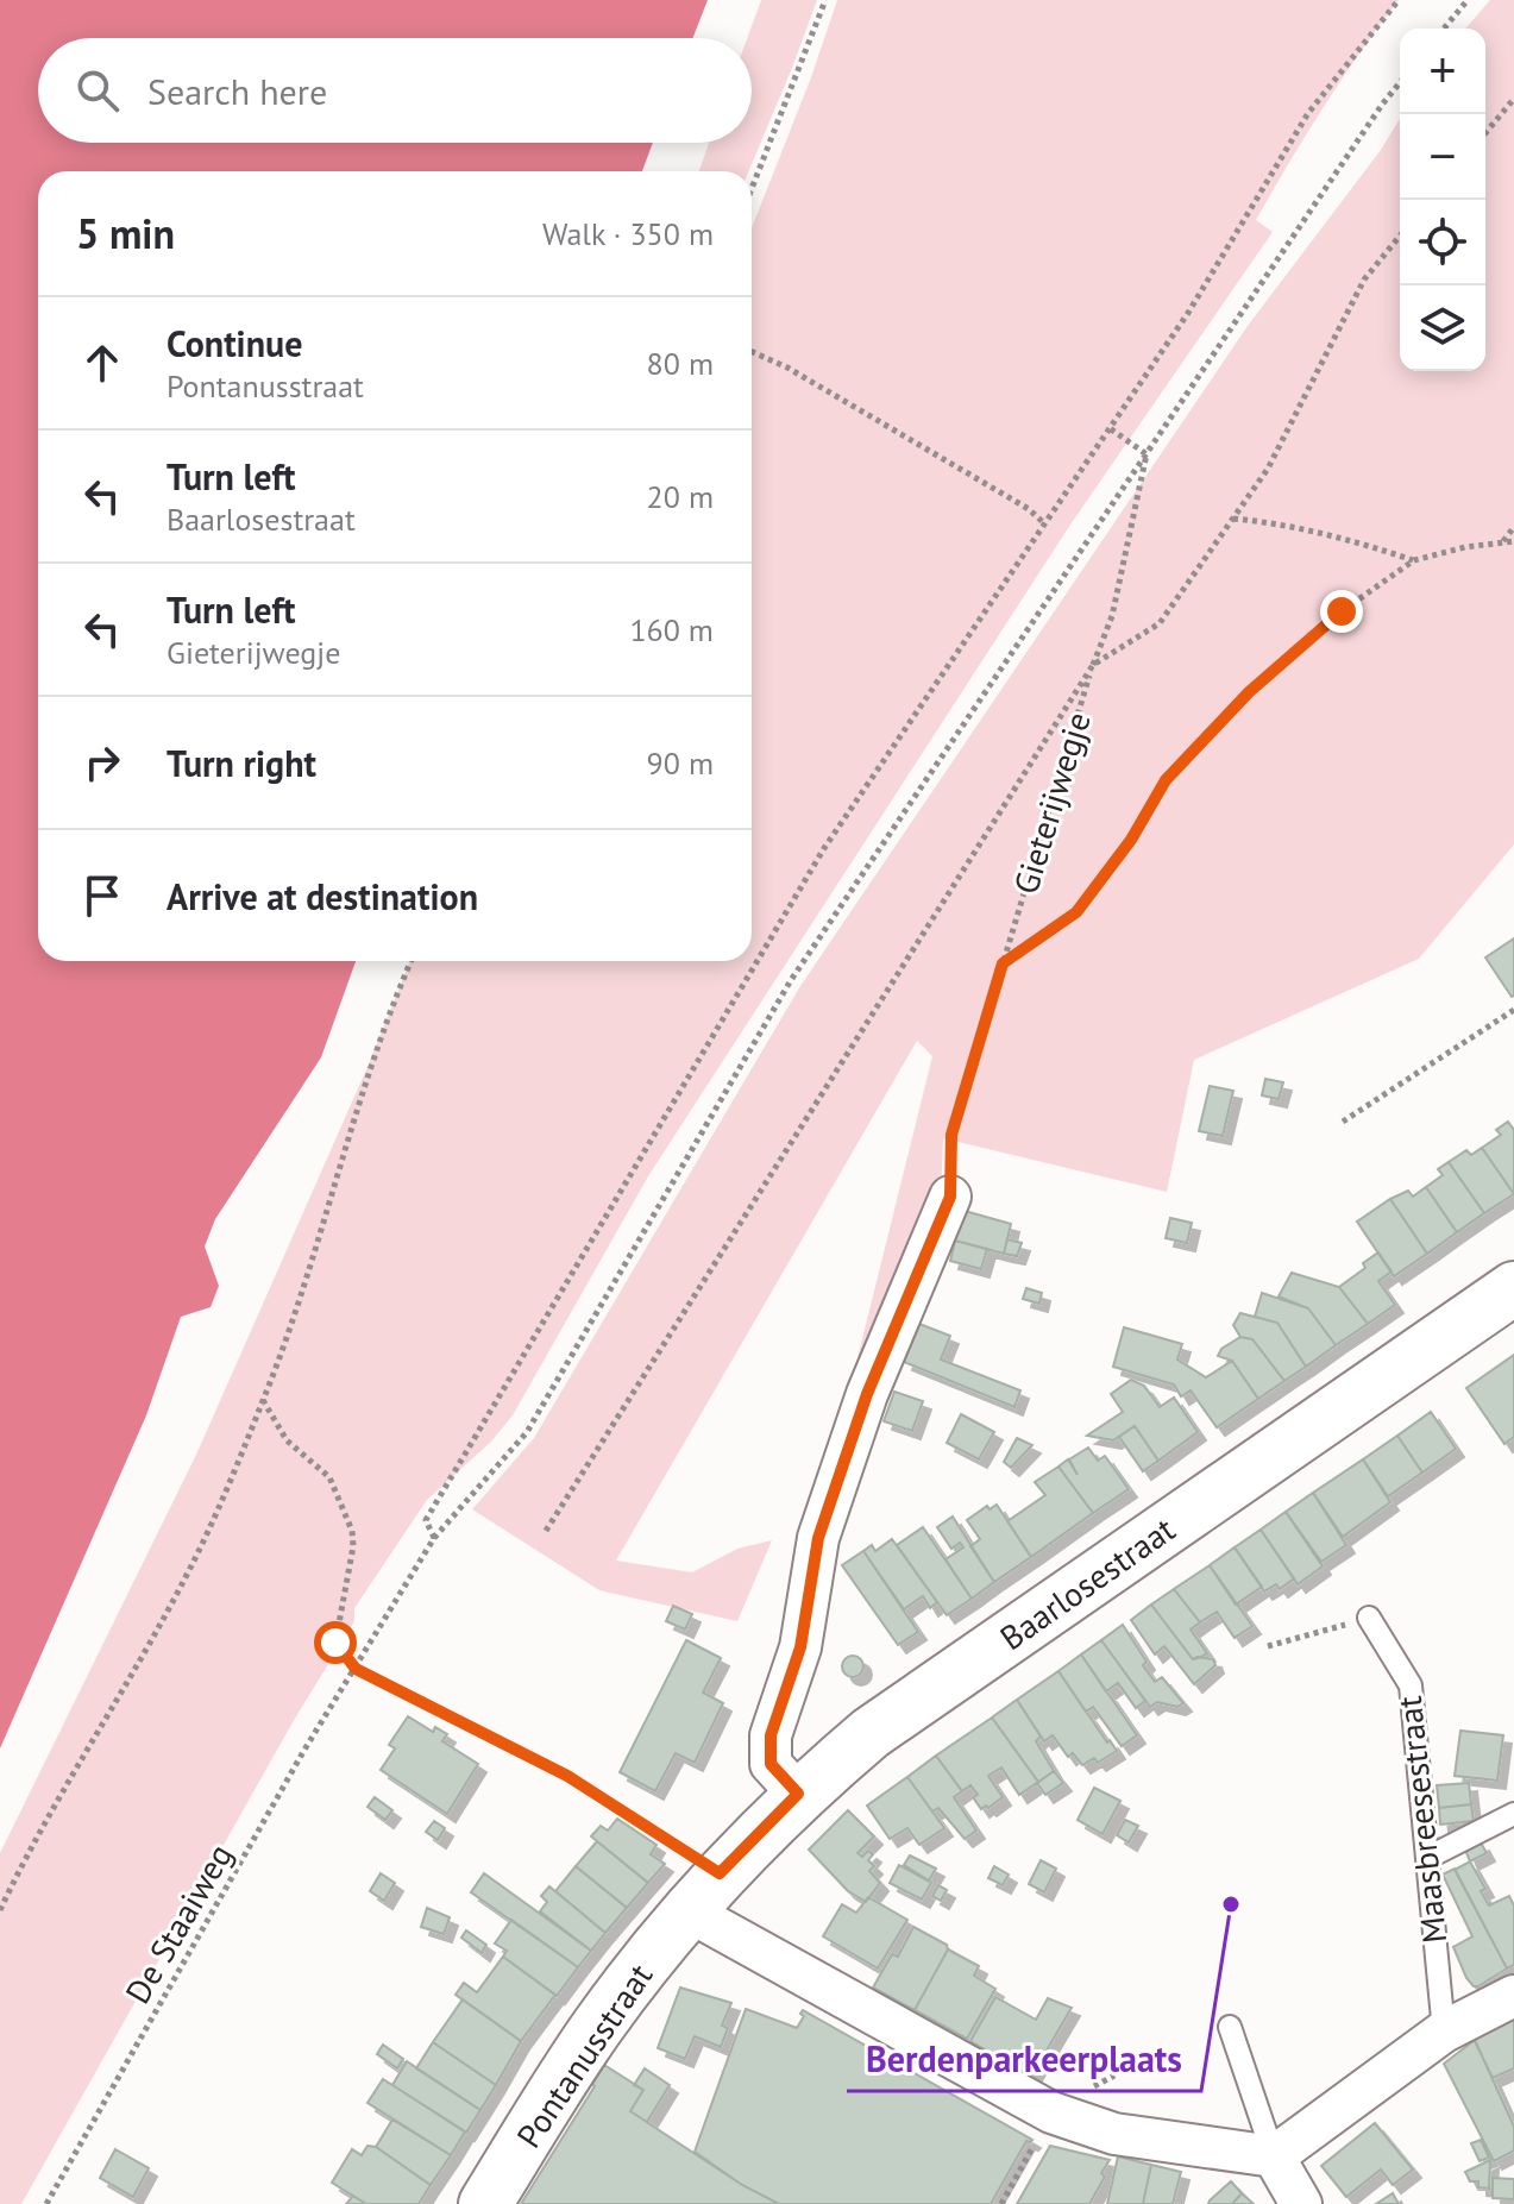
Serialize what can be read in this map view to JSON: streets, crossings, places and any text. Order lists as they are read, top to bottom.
{
  "streets": {
    "street": ["Baarlosestraat", "Pontanusstraat"],
    "lane": ["Maasbreesestraat"],
    "path": ["Gieterijwegje", "De Staaiweg"]
  },
  "crossings": [
    ["Baarlosestraat", "Pontanusstraat"]
  ],
  "places": ["Berdenparkeerplaats"],
  "page": {
    "map_buttons": ["+", "−"],
    "search": "Search here",
    "heading": ["5 min", "Walk · 350 m"],
    "list": [
      ["Continue", "Pontanusstraat", "80 m"],
      ["Turn left", "Baarlosestraat", "20 m"],
      ["Turn left", "Gieterijwegje", "160 m"],
      ["Turn right", "90 m"],
      "Arrive at destination"
    ]
  }
}
